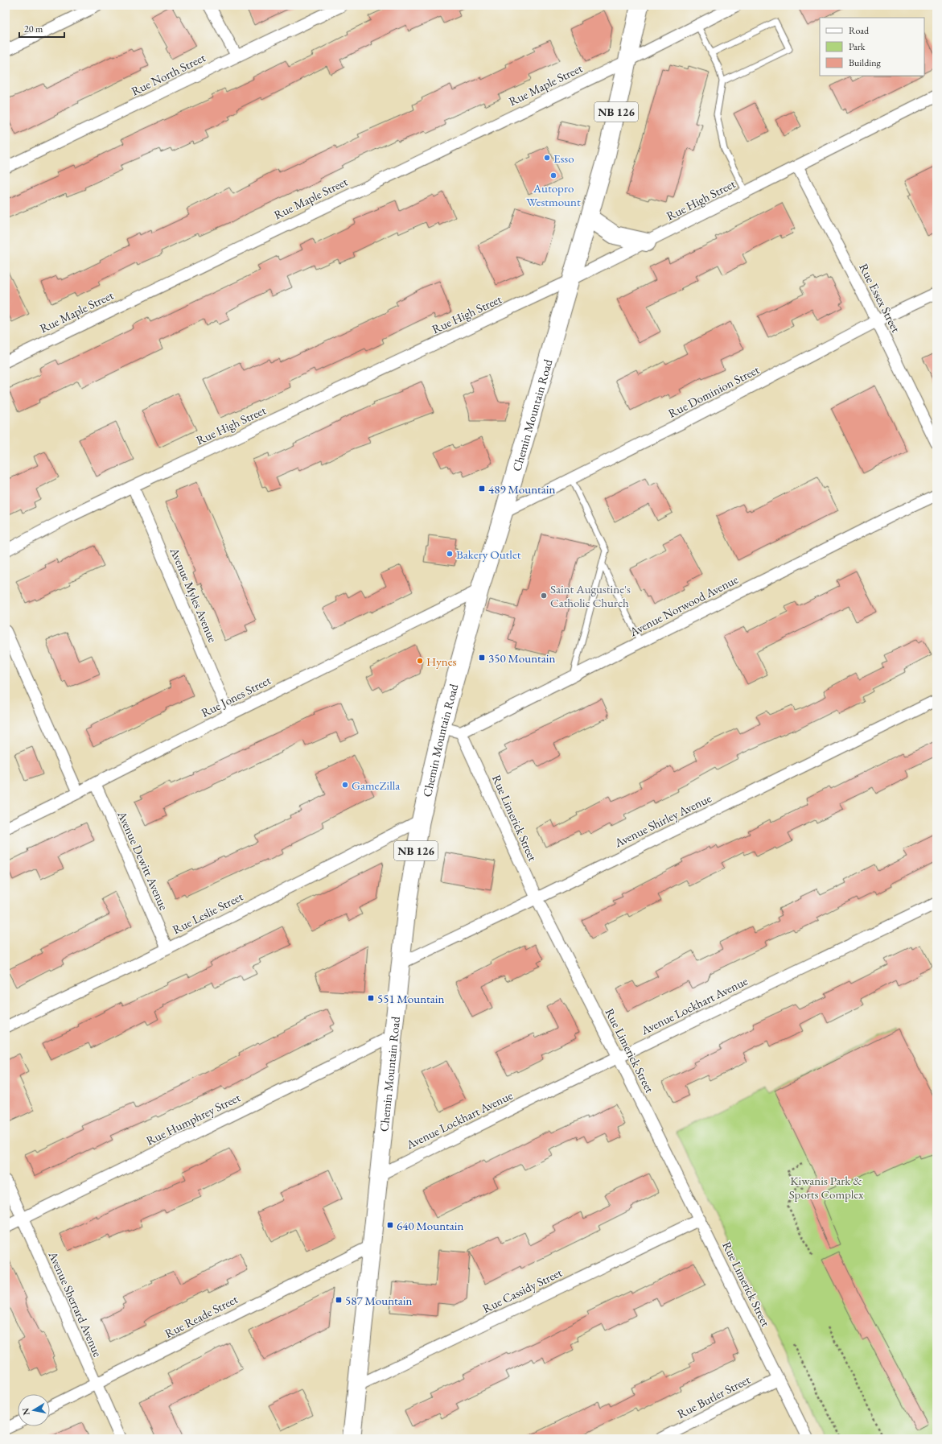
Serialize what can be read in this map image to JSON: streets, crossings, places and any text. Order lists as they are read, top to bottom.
{
  "streets": {
    "main road": ["NB 126", "Chemin Mountain Road"],
    "street": [
      "Rue North Street",
      "Rue Maple Street",
      "Rue High Street",
      "Rue Essex Street",
      "Rue Dominion Street",
      "Avenue Myles Avenue",
      "Avenue Norwood Avenue",
      "Rue Jones Street",
      "Rue Limerick Street",
      "Avenue Shirley Avenue",
      "Avenue Dewitt Avenue",
      "Rue Leslie Street",
      "Avenue Lockhart Avenue",
      "Rue Humphrey Street",
      "Rue Cassidy Street",
      "Avenue Sherrard Avenue",
      "Rue Reade Street",
      "Rue Butler Street"
    ]
  },
  "crossings": [
    ["Rue Maple Street", "Chemin Mountain Road"],
    ["Rue High Street", "Rue Essex Street"],
    ["Rue High Street", "Chemin Mountain Road"],
    ["Rue High Street", "Avenue Myles Avenue"],
    ["Rue Essex Street", "Rue Dominion Street"],
    ["Rue Dominion Street", "Chemin Mountain Road"],
    ["Chemin Mountain Road", "Rue Jones Street"],
    ["Chemin Mountain Road", "Avenue Shirley Avenue"],
    ["Chemin Mountain Road", "Rue Leslie Street"],
    ["Chemin Mountain Road", "Avenue Lockhart Avenue"],
    ["Chemin Mountain Road", "Rue Humphrey Street"],
    ["Chemin Mountain Road", "Rue Cassidy Street"],
    ["Chemin Mountain Road", "Rue Reade Street"],
    ["Avenue Myles Avenue", "Rue Jones Street"],
    ["Avenue Norwood Avenue", "Rue Limerick Street"],
    ["Rue Jones Street", "Avenue Dewitt Avenue"],
    ["Rue Limerick Street", "Avenue Shirley Avenue"],
    ["Rue Limerick Street", "Avenue Lockhart Avenue"],
    ["Rue Limerick Street", "Rue Cassidy Street"],
    ["Rue Limerick Street", "Rue Butler Street"],
    ["Avenue Dewitt Avenue", "Rue Leslie Street"],
    ["Rue Humphrey Street", "Avenue Sherrard Avenue"],
    ["Avenue Sherrard Avenue", "Rue Reade Street"]
  ],
  "parks": ["Kiwanis Park & Sports Complex"],
  "places": {
    "other": [
      "Esso",
      "Autopro Westmount",
      "Bakery Outlet",
      "Saint Augustine's Catholic Church",
      "Hynes",
      "GameZilla"
    ],
    "transit": [
      "489 Mountain",
      "350 Mountain",
      "551 Mountain",
      "640 Mountain",
      "587 Mountain"
    ]
  },
  "legend": ["Road", "Park", "Building"],
  "scale_bar": "20 m",
  "north": "left"
}
